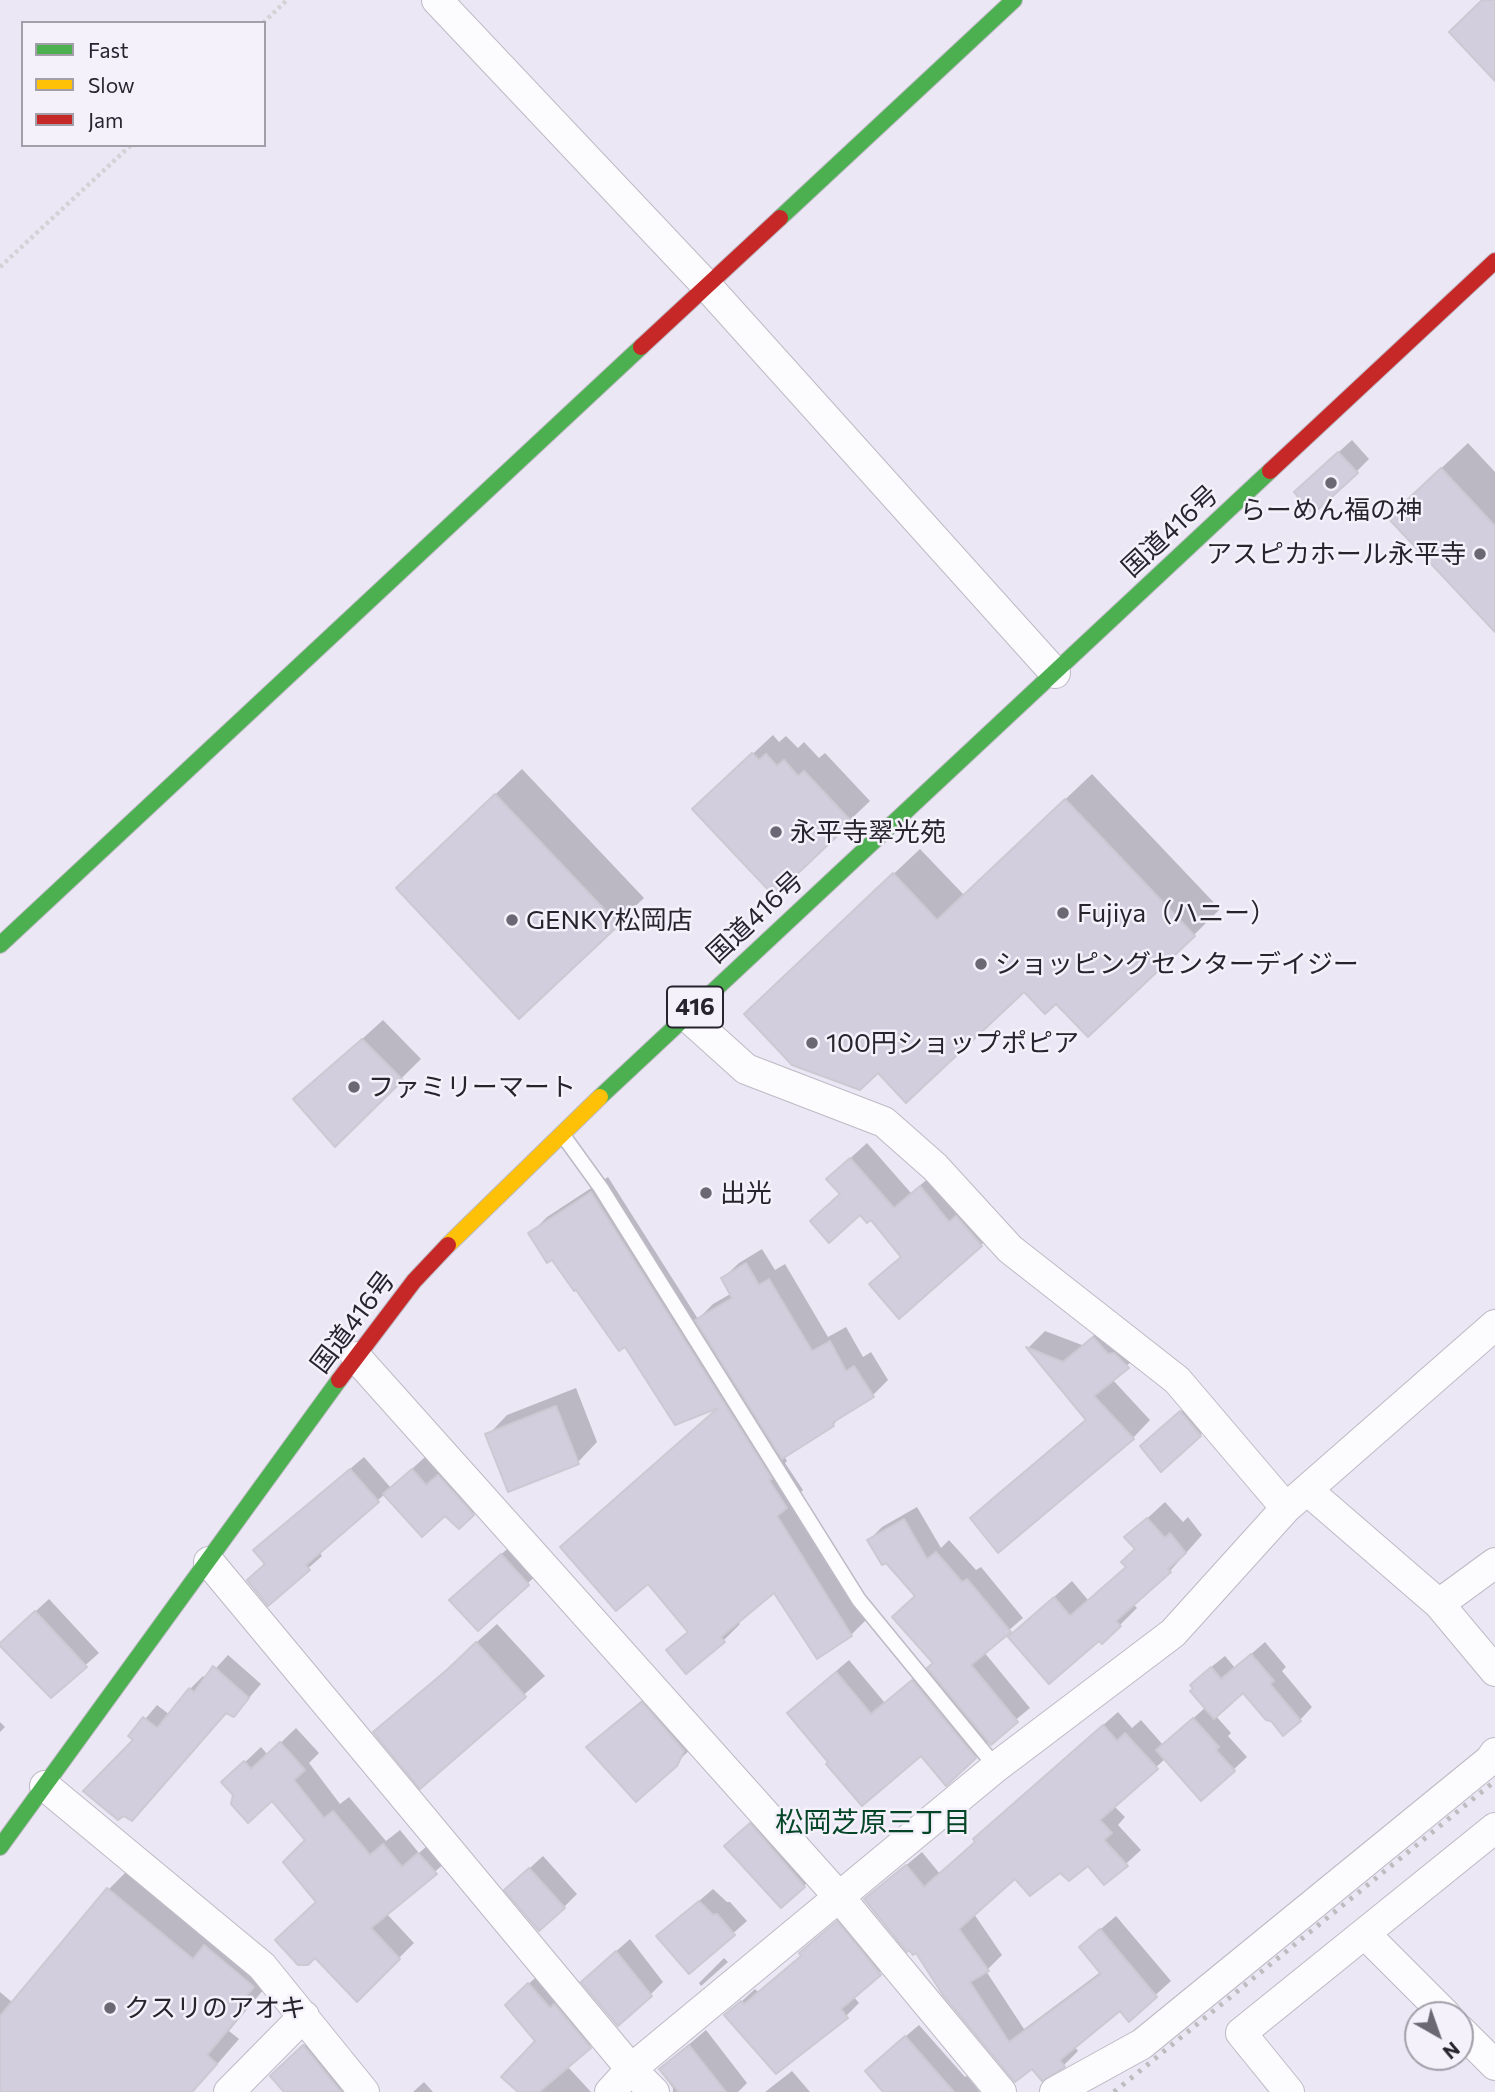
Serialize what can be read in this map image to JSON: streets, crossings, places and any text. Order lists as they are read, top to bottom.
{
  "streets": {
    "main road": ["国道416号", "416"]
  },
  "districts": ["松岡芝原三丁目"],
  "places": [
    "らーめん福の神",
    "アスピカホール永平寺",
    "永平寺翠光苑",
    "Fujiya（ハニー）",
    "GENKY松岡店",
    "ショッピングセンターデイジー",
    "100円ショップポピア",
    "ファミリーマート",
    "出光",
    "クスリのアオキ"
  ],
  "legend": ["Fast", "Slow", "Jam"],
  "north": "bottom right"
}
